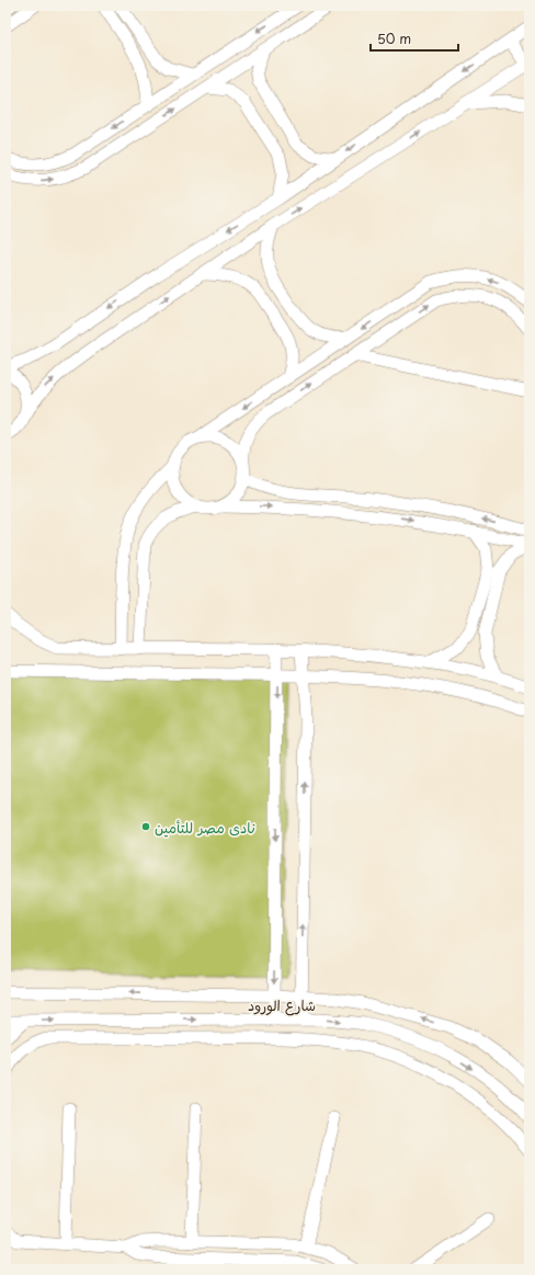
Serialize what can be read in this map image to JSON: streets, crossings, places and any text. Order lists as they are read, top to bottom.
{
  "streets": {
    "street": ["شارع الورود"]
  },
  "places": ["نادى مصر للتأمين"],
  "scale_bar": "50 m"
}
